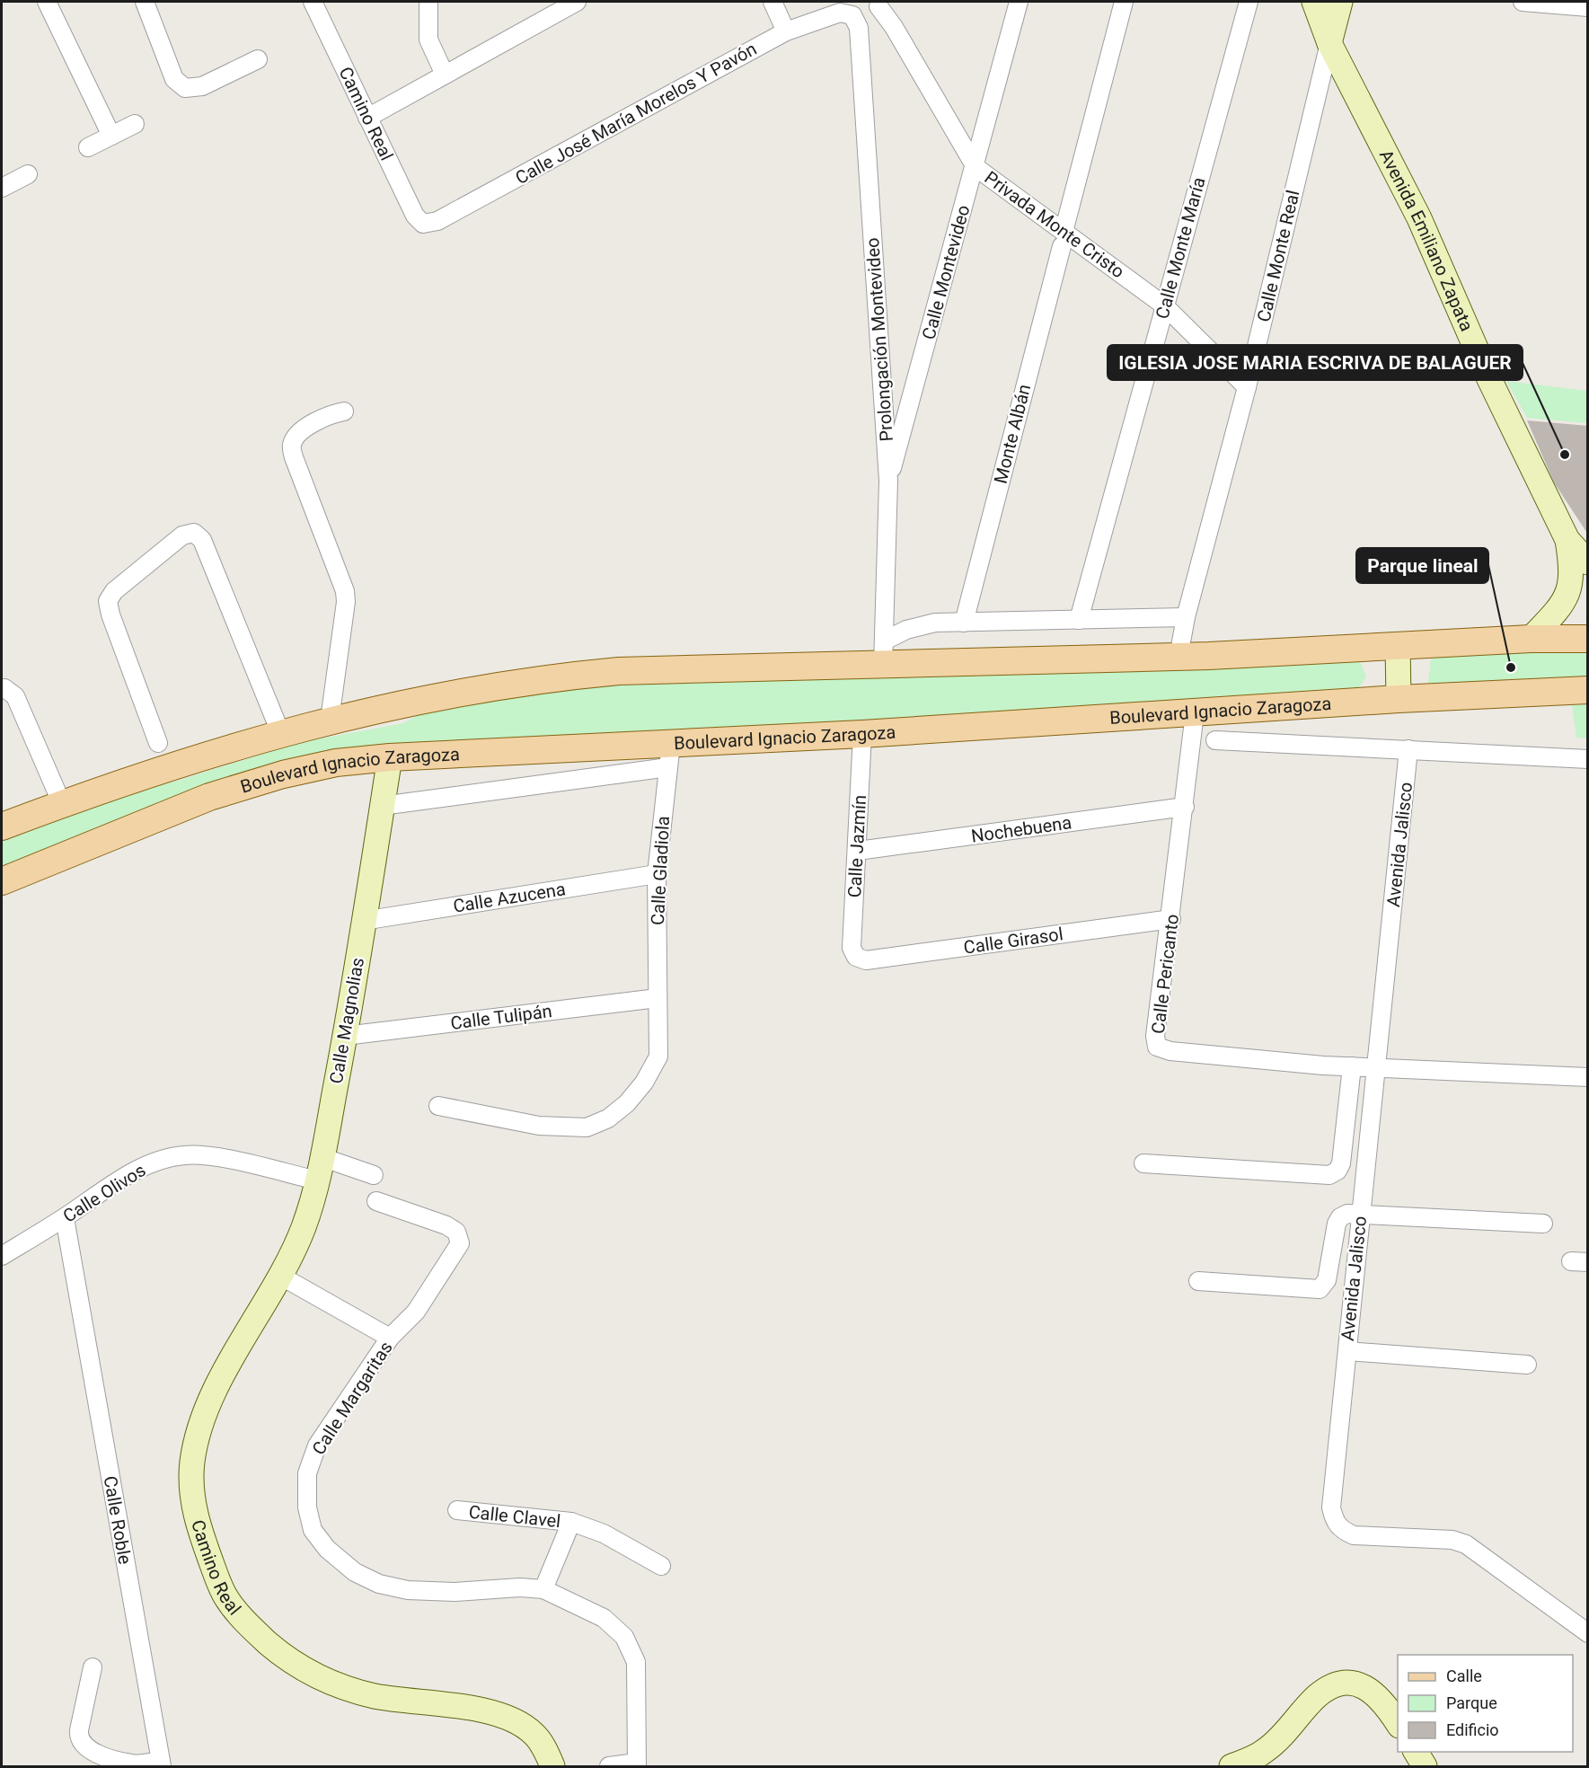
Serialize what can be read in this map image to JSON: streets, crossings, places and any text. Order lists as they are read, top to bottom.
{
  "streets": {
    "main road": ["Boulevard Ignacio Zaragoza"],
    "street": [
      "Calle José María Morelos Y Pavón",
      "Camino Real",
      "Privada Monte Cristo",
      "Avenida Emiliano Zapata",
      "Calle Monte María",
      "Calle Monte Real",
      "Calle Montevideo",
      "Prolongación Montevideo",
      "Monte Albán",
      "Nochebuena",
      "Avenida Jalisco",
      "Calle Jazmín",
      "Calle Gladiola",
      "Calle Azucena",
      "Calle Girasol",
      "Calle Pericanto",
      "Calle Tulipán",
      "Calle Magnolias",
      "Calle Olivos",
      "Calle Margaritas",
      "Calle Clavel",
      "Calle Roble"
    ]
  },
  "crossings": [
    ["Calle José María Morelos Y Pavón", "Camino Real"],
    ["Calle José María Morelos Y Pavón", "Prolongación Montevideo"],
    ["Camino Real", "Calle Magnolias"],
    ["Camino Real", "Calle Olivos"],
    ["Privada Monte Cristo", "Calle Monte María"],
    ["Privada Monte Cristo", "Calle Monte Real"],
    ["Privada Monte Cristo", "Calle Montevideo"],
    ["Privada Monte Cristo", "Monte Albán"],
    ["Avenida Emiliano Zapata", "Calle Monte Real"],
    ["Calle Montevideo", "Prolongación Montevideo"],
    ["Boulevard Ignacio Zaragoza", "Calle Jazmín"],
    ["Boulevard Ignacio Zaragoza", "Calle Gladiola"],
    ["Boulevard Ignacio Zaragoza", "Calle Pericanto"],
    ["Boulevard Ignacio Zaragoza", "Calle Magnolias"],
    ["Nochebuena", "Calle Jazmín"],
    ["Nochebuena", "Calle Pericanto"],
    ["Avenida Jalisco", "Calle Pericanto"],
    ["Calle Jazmín", "Calle Girasol"],
    ["Calle Gladiola", "Calle Azucena"],
    ["Calle Gladiola", "Calle Tulipán"],
    ["Calle Azucena", "Calle Magnolias"],
    ["Calle Girasol", "Calle Pericanto"],
    ["Calle Tulipán", "Calle Magnolias"],
    ["Calle Magnolias", "Calle Olivos"],
    ["Calle Olivos", "Calle Roble"],
    ["Calle Margaritas", "Calle Clavel"]
  ],
  "places": ["IGLESIA JOSE MARIA ESCRIVA DE BALAGUER", "Parque lineal"],
  "legend": ["Calle", "Parque", "Edificio"]
}
